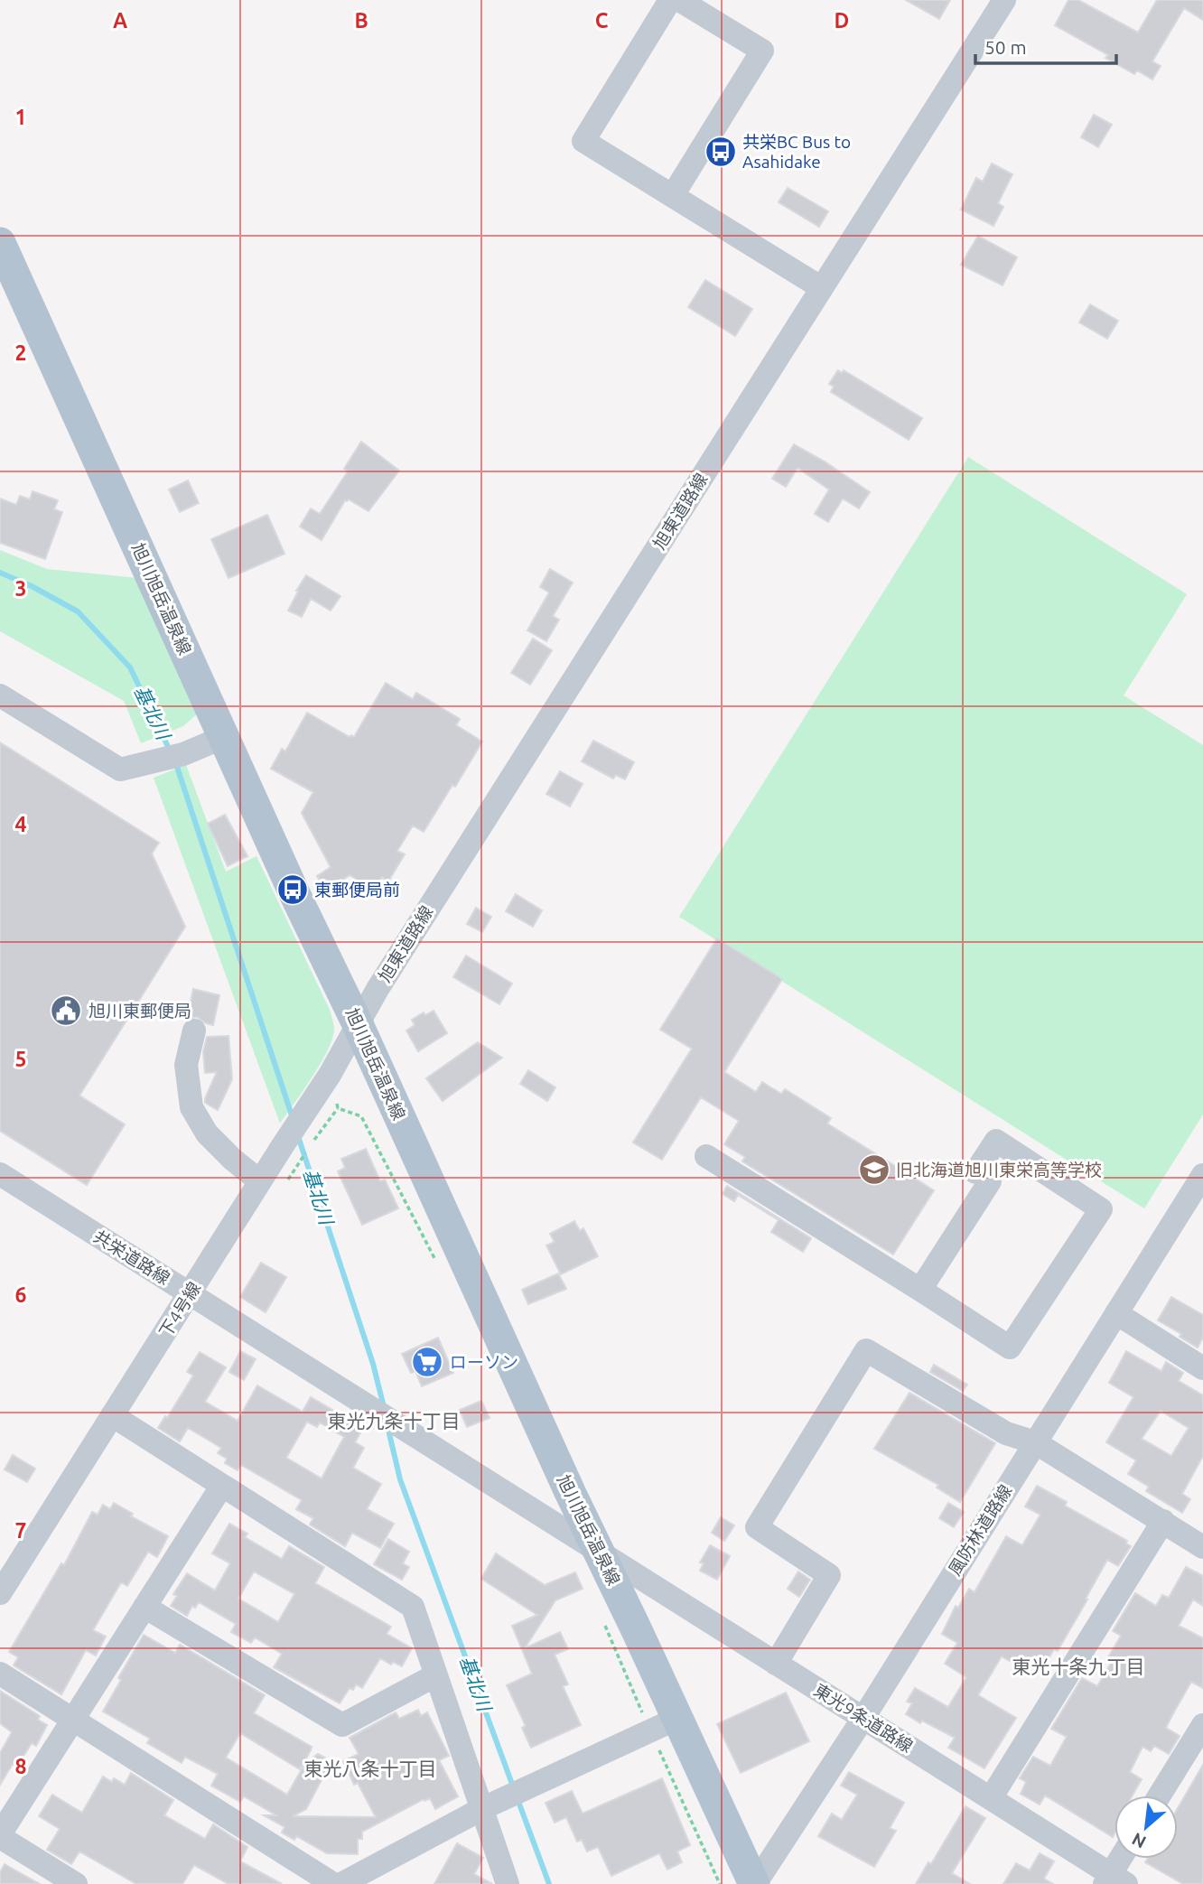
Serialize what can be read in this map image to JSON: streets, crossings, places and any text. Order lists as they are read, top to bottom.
{
  "streets": {
    "main road": ["旭川旭岳温泉線"],
    "street": [
      "旭東道路線",
      "共栄道路線",
      "下4号線",
      "風防林道路線",
      "東光9条道路線"
    ]
  },
  "crossings": [
    ["旭東道路線", "旭川旭岳温泉線"],
    ["旭東道路線", "下4号線"],
    ["旭川旭岳温泉線", "共栄道路線"],
    ["旭川旭岳温泉線", "下4号線"],
    ["旭川旭岳温泉線", "風防林道路線"],
    ["旭川旭岳温泉線", "東光9条道路線"],
    ["共栄道路線", "下4号線"],
    ["共栄道路線", "東光9条道路線"],
    ["風防林道路線", "東光9条道路線"]
  ],
  "districts": ["東光九条十丁目", "東光十条九丁目", "東光八条十丁目"],
  "water": ["基北川"],
  "places": {
    "bus stop": ["共栄BC Bus to Asahidake", "東郵便局前"],
    "public building": ["旭川東郵便局"],
    "school or university": ["旧北海道旭川東栄高等学校"],
    "supermarket": ["ローソン"]
  },
  "scale_bar": "50 m",
  "north": "bottom left",
  "grid": {
    "columns": [
      "A",
      "B",
      "C",
      "D"
    ],
    "rows": [
      "1",
      "2",
      "3",
      "4",
      "5",
      "6",
      "7",
      "8"
    ]
  }
}
